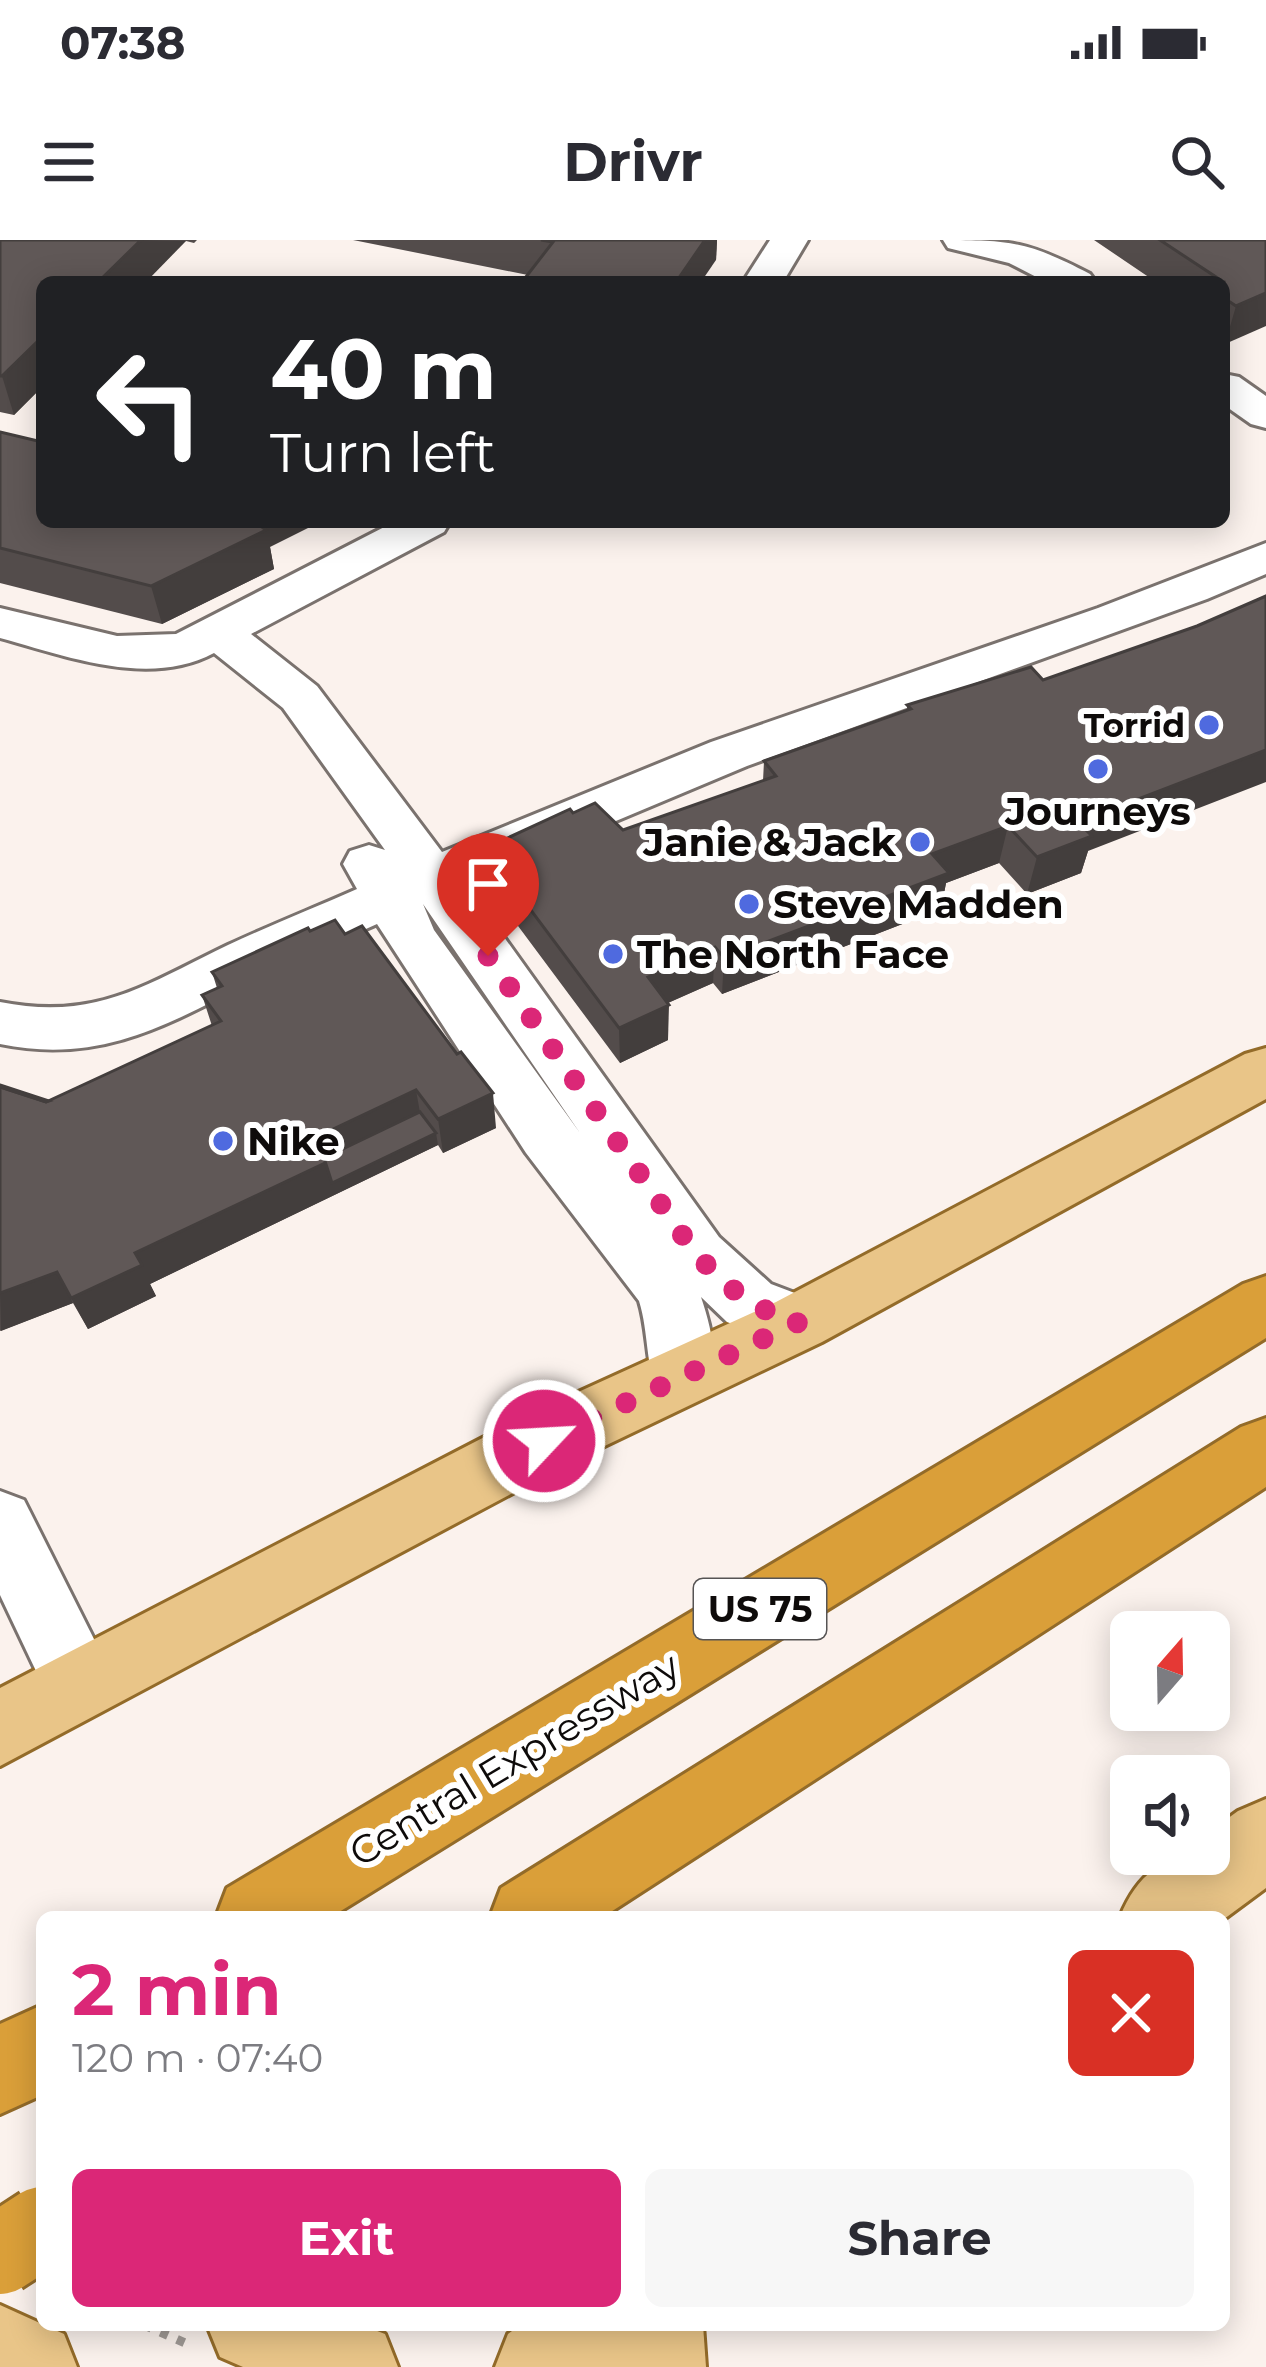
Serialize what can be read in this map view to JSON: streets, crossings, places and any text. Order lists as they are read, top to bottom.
{
  "streets": {
    "highway": ["US 75", "Central Expressway"]
  },
  "places": [
    "Torrid",
    "Journeys",
    "Janie & Jack",
    "Steve Madden",
    "The North Face",
    "Nike"
  ],
  "north": "top",
  "page": {
    "status": "07:38",
    "header": "Drivr",
    "turn": ["40 m", "Turn left"],
    "heading": ["2 min", "120 m · 07:40"],
    "buttons": ["Exit", "Share"]
  }
}
